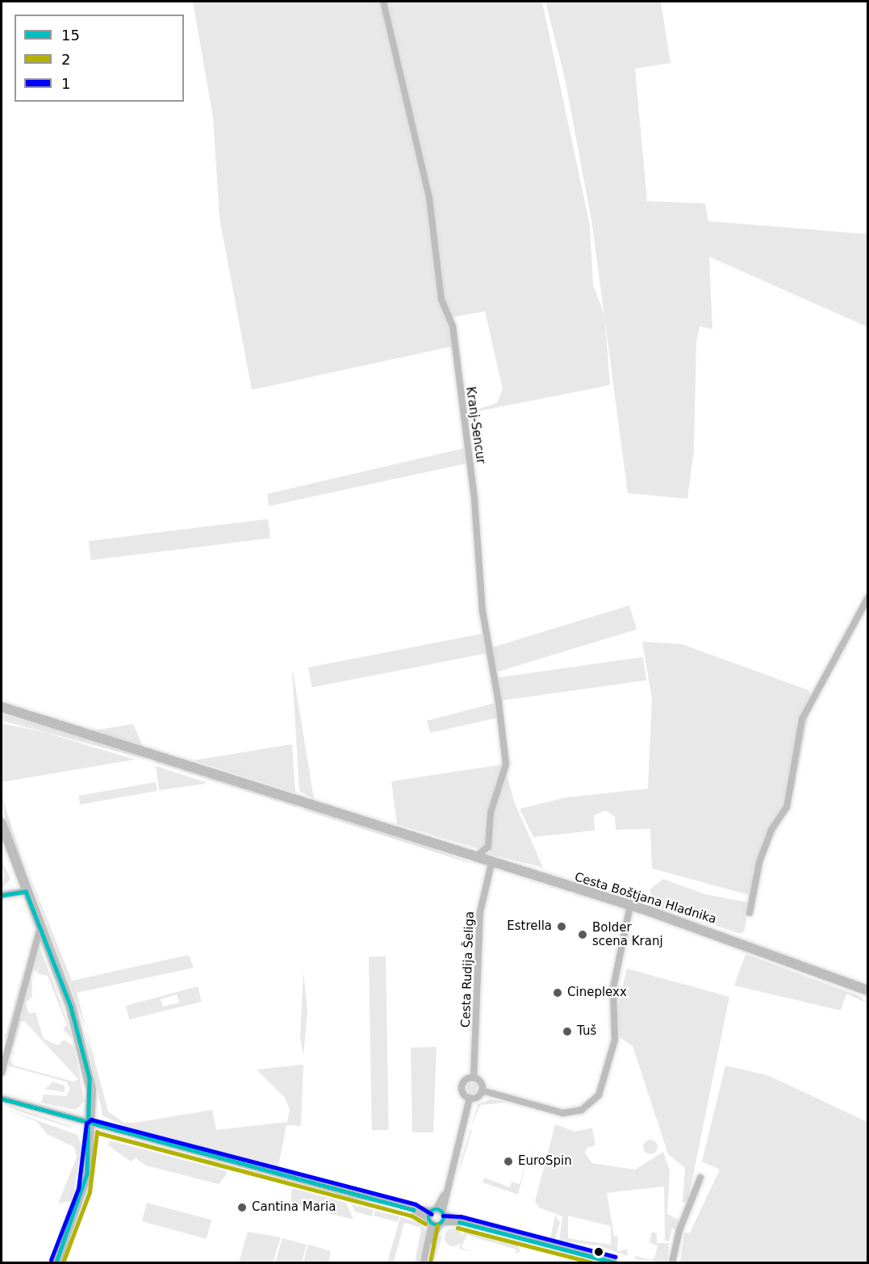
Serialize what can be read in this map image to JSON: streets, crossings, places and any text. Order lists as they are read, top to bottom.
{
  "streets": {
    "main road": ["Cesta Boštjana Hladnika"],
    "street": ["Kranj-Sencur", "Cesta Rudija Šeliga"]
  },
  "crossings": [
    ["Cesta Boštjana Hladnika", "Cesta Rudija Šeliga"]
  ],
  "places": [
    "Estrella",
    "Bolder scena Kranj",
    "Cineplexx",
    "Tuš",
    "EuroSpin",
    "Cantina Maria"
  ],
  "lines": ["transit line 15", "transit line 1", "transit line 2"],
  "legend": ["15", "2", "1"]
}
